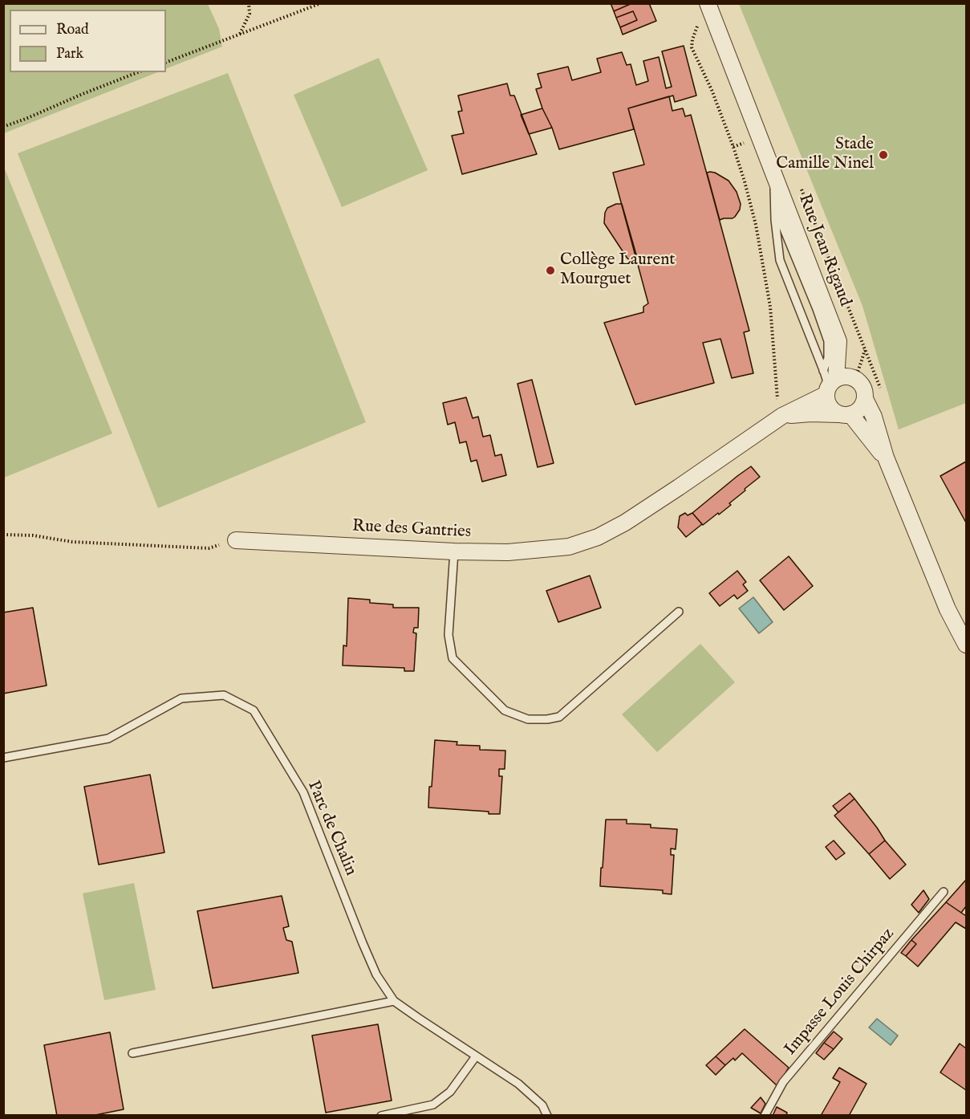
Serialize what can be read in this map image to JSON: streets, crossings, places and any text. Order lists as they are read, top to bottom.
{
  "streets": {
    "street": ["Rue Jean Rigaud", "Rue des Gantries"],
    "lane": ["Parc de Chalin", "Impasse Louis Chirpaz"]
  },
  "crossings": [
    ["Rue Jean Rigaud", "Rue des Gantries"]
  ],
  "places": ["Stade Camille Ninel", "Collège Laurent Mourguet"],
  "legend": ["Road", "Park"]
}
